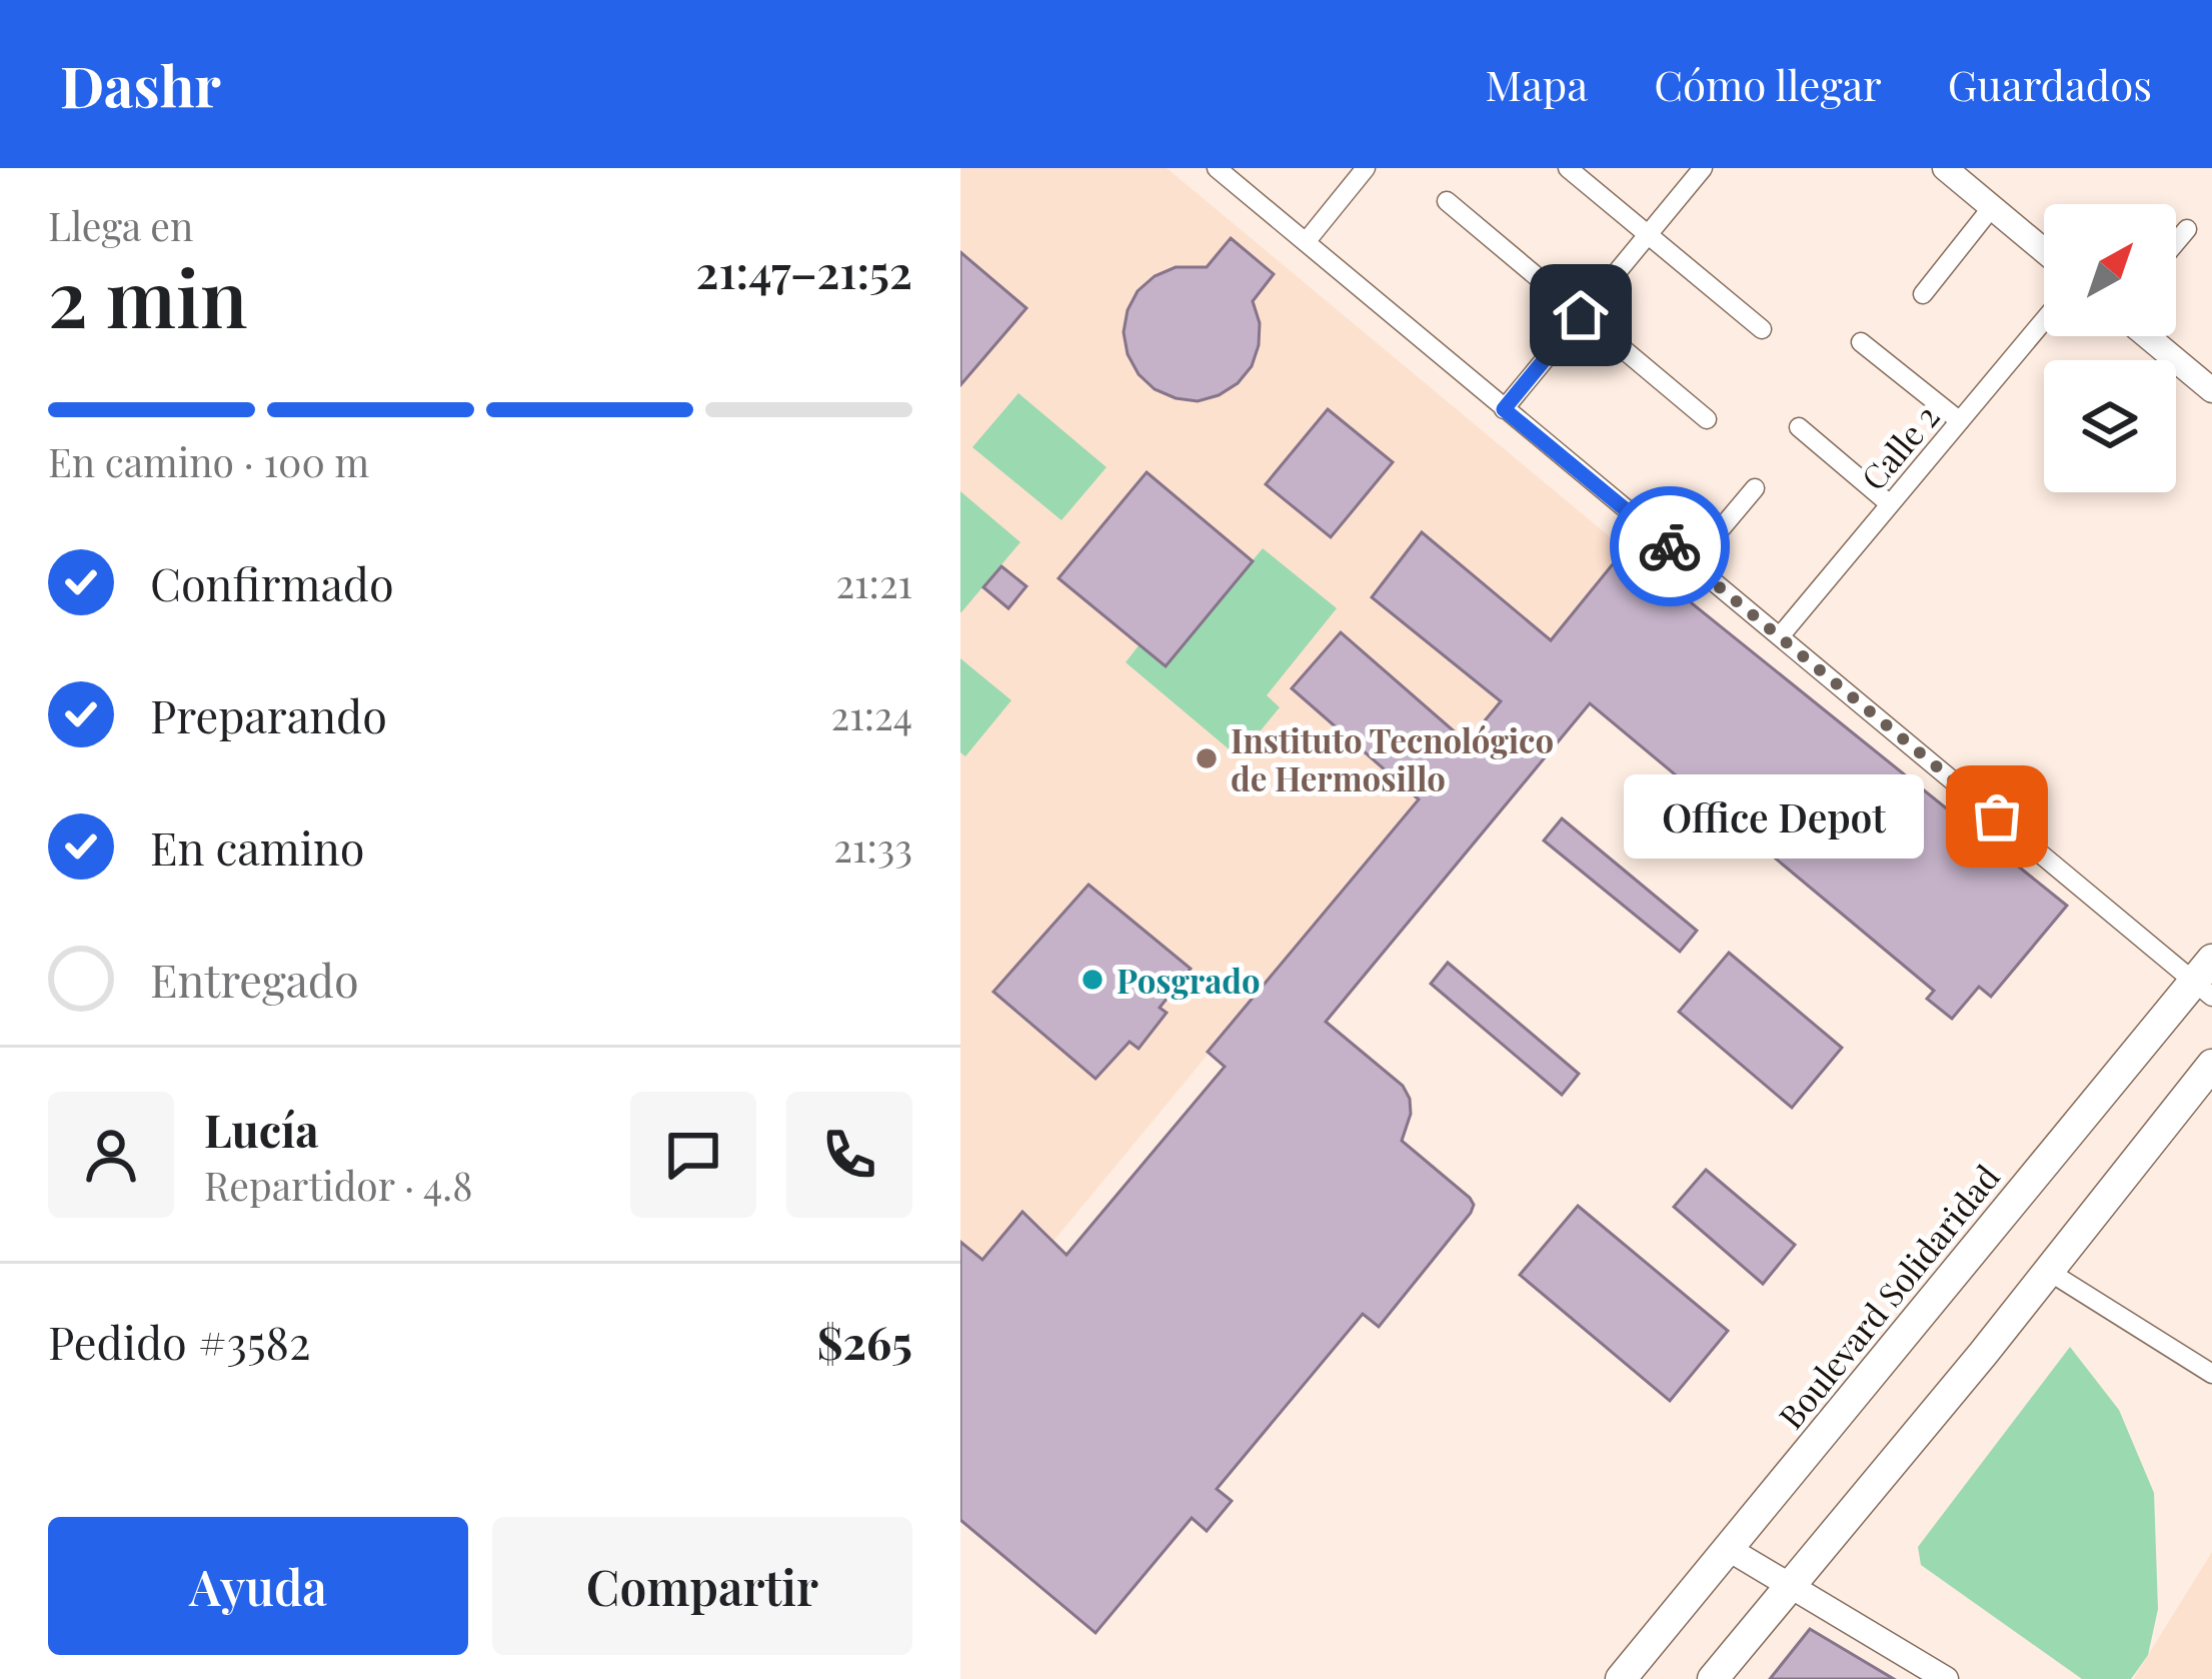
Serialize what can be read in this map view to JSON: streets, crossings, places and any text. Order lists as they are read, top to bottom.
{
  "streets": {
    "main road": ["Boulevard Solidaridad"],
    "street": ["Calle 2"]
  },
  "places": ["Instituto Tecnológico de Hermosillo", "Office Depot", "Posgrado"],
  "north": "top right",
  "page": {
    "header": "Dashr",
    "nav": ["Mapa", "Cómo llegar", "Guardados"],
    "heading": ["2 min", "Llega en", "21:47–21:52"],
    "panel": [
      "Lucía",
      "Repartidor · 4.8",
      "Pedido #3582",
      "$265"
    ],
    "bar": "En camino · 100 m",
    "list": [
      ["Confirmado", "21:21"],
      ["Preparando", "21:24"],
      ["En camino", "21:33"],
      "Entregado"
    ],
    "bubble": "Office Depot",
    "buttons": ["Ayuda", "Compartir"]
  }
}
